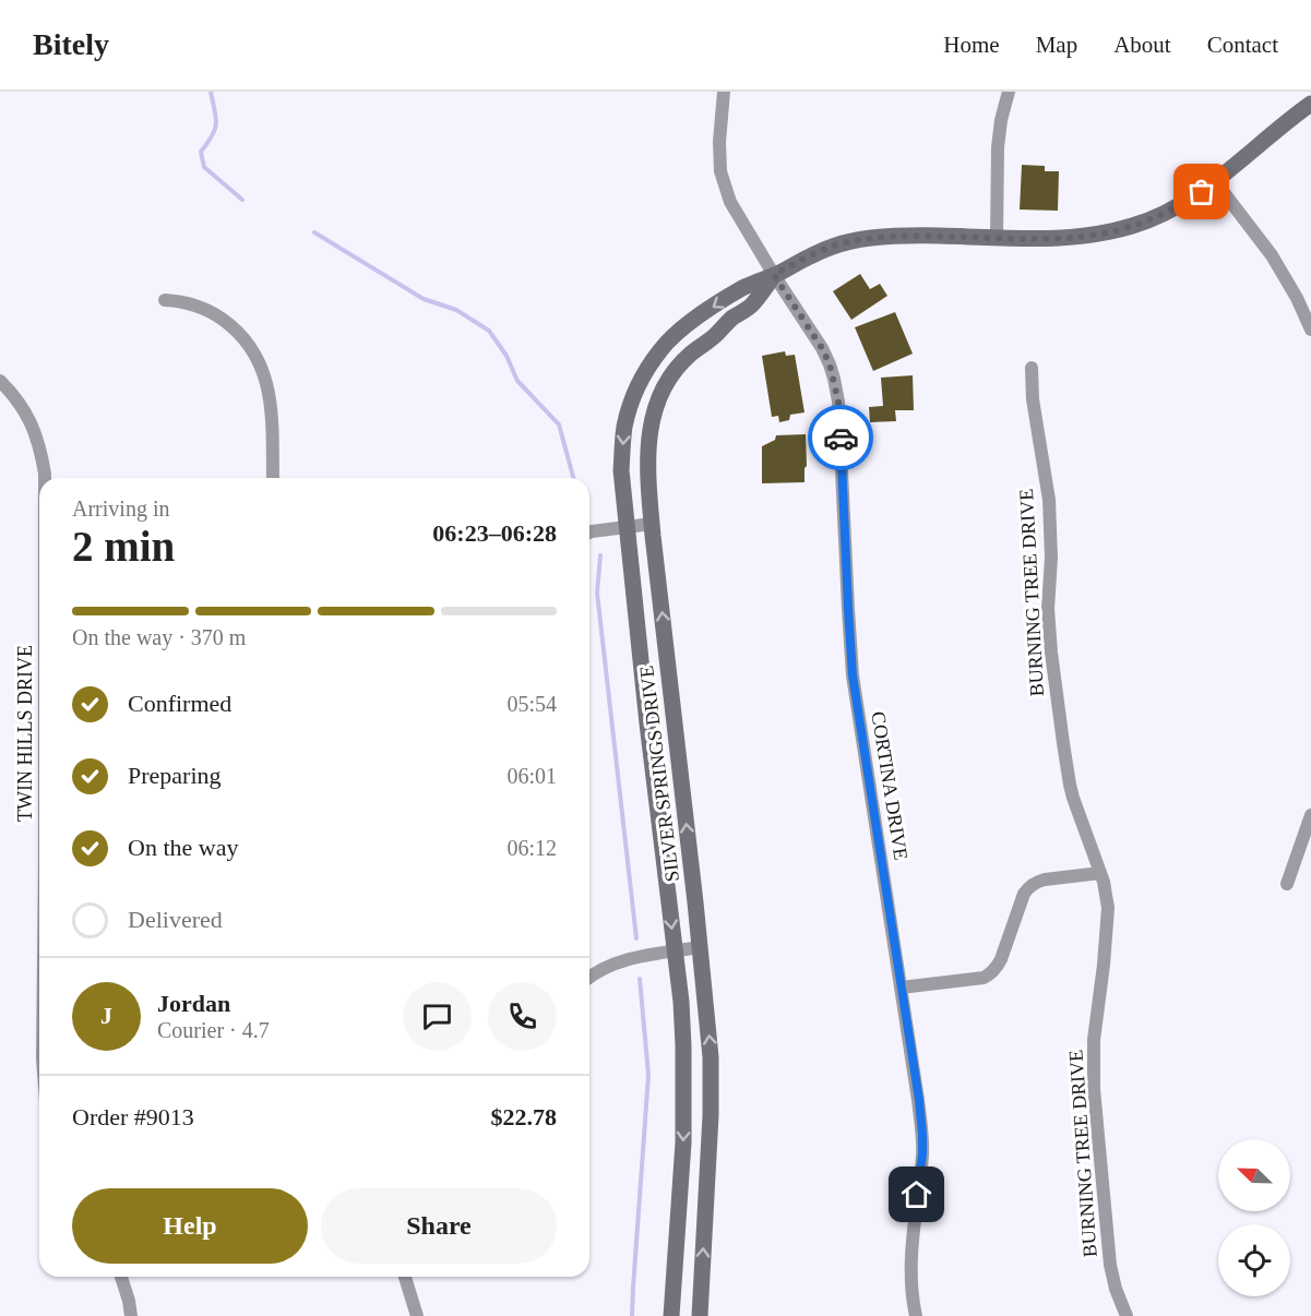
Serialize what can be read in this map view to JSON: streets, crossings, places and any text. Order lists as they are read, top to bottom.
{
  "streets": {
    "street": [
      "BURNING TREE DRIVE",
      "TWIN HILLS DRIVE",
      "SILVER SPRINGS DRIVE",
      "CORTINA DRIVE"
    ]
  },
  "crossings": [
    ["SILVER SPRINGS DRIVE", "CORTINA DRIVE"]
  ],
  "north": "top left",
  "page": {
    "header": "Bitely",
    "nav": [
      "Home",
      "Map",
      "About",
      "Contact"
    ],
    "heading": ["2 min", "Arriving in", "06:23–06:28"],
    "panel": [
      "Jordan",
      "Courier · 4.7",
      "Order #9013",
      "$22.78"
    ],
    "bar": "On the way · 370 m",
    "list": [
      ["Confirmed", "05:54"],
      ["Preparing", "06:01"],
      ["On the way", "06:12"],
      "Delivered"
    ],
    "round": "J",
    "buttons": ["Help", "Share"]
  }
}
